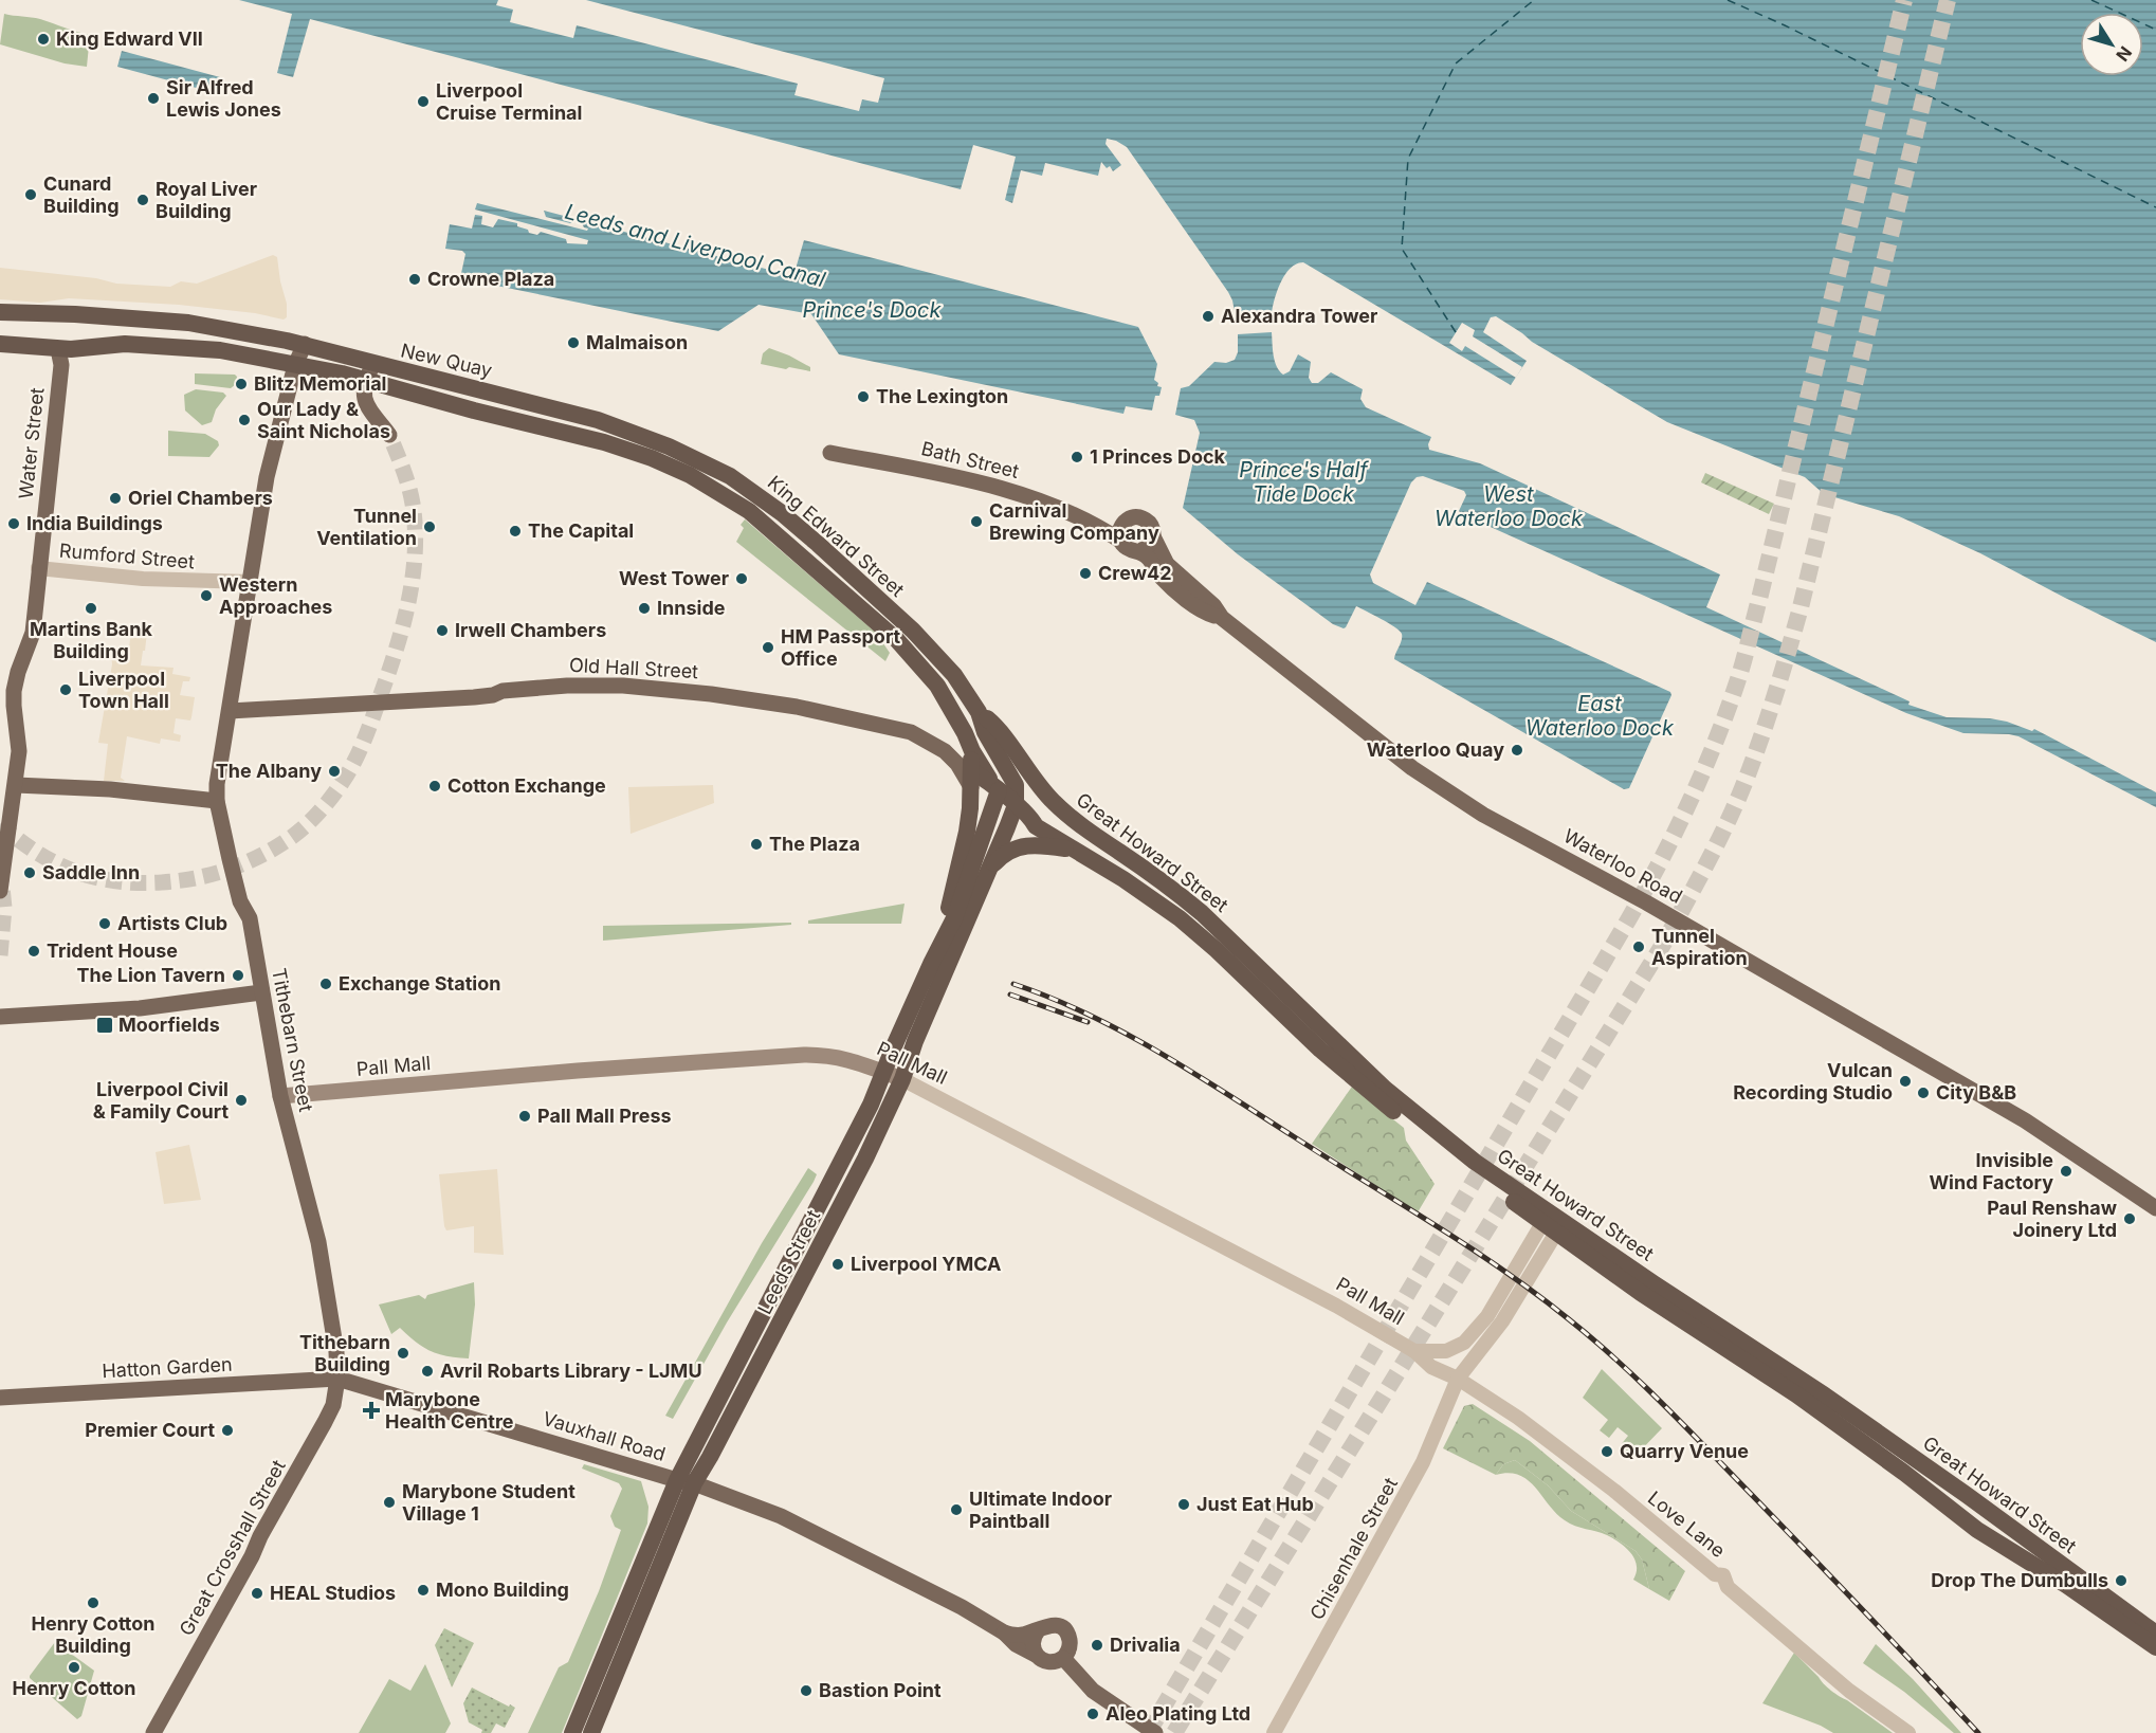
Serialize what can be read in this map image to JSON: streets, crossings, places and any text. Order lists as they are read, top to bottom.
{
  "streets": {
    "highway": [
      "New Quay",
      "King Edward Street",
      "Great Howard Street",
      "Leeds Street"
    ],
    "main road": [
      "Water Street",
      "Bath Street",
      "Old Hall Street",
      "Waterloo Road",
      "Tithebarn Street",
      "Pall Mall",
      "Hatton Garden",
      "Vauxhall Road",
      "Great Crosshall Street"
    ],
    "street": ["Rumford Street", "Love Lane", "Chisenhale Street"]
  },
  "crossings": [
    ["New Quay", "King Edward Street"],
    ["New Quay", "Tithebarn Street"],
    ["Water Street", "Rumford Street"],
    ["Bath Street", "Waterloo Road"],
    ["King Edward Street", "Old Hall Street"],
    ["King Edward Street", "Great Howard Street"],
    ["King Edward Street", "Leeds Street"],
    ["Rumford Street", "Tithebarn Street"],
    ["Old Hall Street", "Tithebarn Street"],
    ["Old Hall Street", "Leeds Street"],
    ["Great Howard Street", "Leeds Street"],
    ["Great Howard Street", "Chisenhale Street"],
    ["Tithebarn Street", "Pall Mall"],
    ["Tithebarn Street", "Hatton Garden"],
    ["Tithebarn Street", "Vauxhall Road"],
    ["Tithebarn Street", "Great Crosshall Street"],
    ["Pall Mall", "Leeds Street"],
    ["Pall Mall", "Love Lane"],
    ["Pall Mall", "Chisenhale Street"],
    ["Leeds Street", "Vauxhall Road"],
    ["Hatton Garden", "Vauxhall Road"],
    ["Hatton Garden", "Great Crosshall Street"],
    ["Vauxhall Road", "Great Crosshall Street"],
    ["Love Lane", "Chisenhale Street"]
  ],
  "water": [
    "Leeds and Liverpool Canal",
    "Prince's Dock",
    "Prince's Half Tide Dock",
    "West Waterloo Dock",
    "East Waterloo Dock"
  ],
  "places": {
    "other": [
      "King Edward VII",
      "Sir Alfred Lewis Jones",
      "Liverpool Cruise Terminal",
      "Cunard Building",
      "Royal Liver Building",
      "Crowne Plaza",
      "Alexandra Tower",
      "Malmaison",
      "Blitz Memorial",
      "The Lexington",
      "Our Lady & Saint Nicholas",
      "1 Princes Dock",
      "Oriel Chambers",
      "Carnival Brewing Company",
      "India Buildings",
      "Tunnel Ventilation",
      "The Capital",
      "Crew42",
      "West Tower",
      "Western Approaches",
      "Martins Bank Building",
      "Innside",
      "Irwell Chambers",
      "HM Passport Office",
      "Liverpool Town Hall",
      "Waterloo Quay",
      "The Albany",
      "Cotton Exchange",
      "The Plaza",
      "Saddle Inn",
      "Artists Club",
      "Tunnel Aspiration",
      "Trident House",
      "The Lion Tavern",
      "Exchange Station",
      "Vulcan Recording Studio",
      "City B&B",
      "Liverpool Civil & Family Court",
      "Pall Mall Press",
      "Invisible Wind Factory",
      "Paul Renshaw Joinery Ltd",
      "Liverpool YMCA",
      "Tithebarn Building",
      "Avril Robarts Library - LJMU",
      "Premier Court",
      "Quarry Venue",
      "Marybone Student Village 1",
      "Just Eat Hub",
      "Ultimate Indoor Paintball",
      "Drop The Dumbulls",
      "Mono Building",
      "HEAL Studios",
      "Henry Cotton Building",
      "Drivalia",
      "Henry Cotton",
      "Bastion Point",
      "Aleo Plating Ltd"
    ],
    "transit": ["Moorfields"],
    "health": ["Marybone Health Centre"]
  },
  "north": "bottom right"
}
